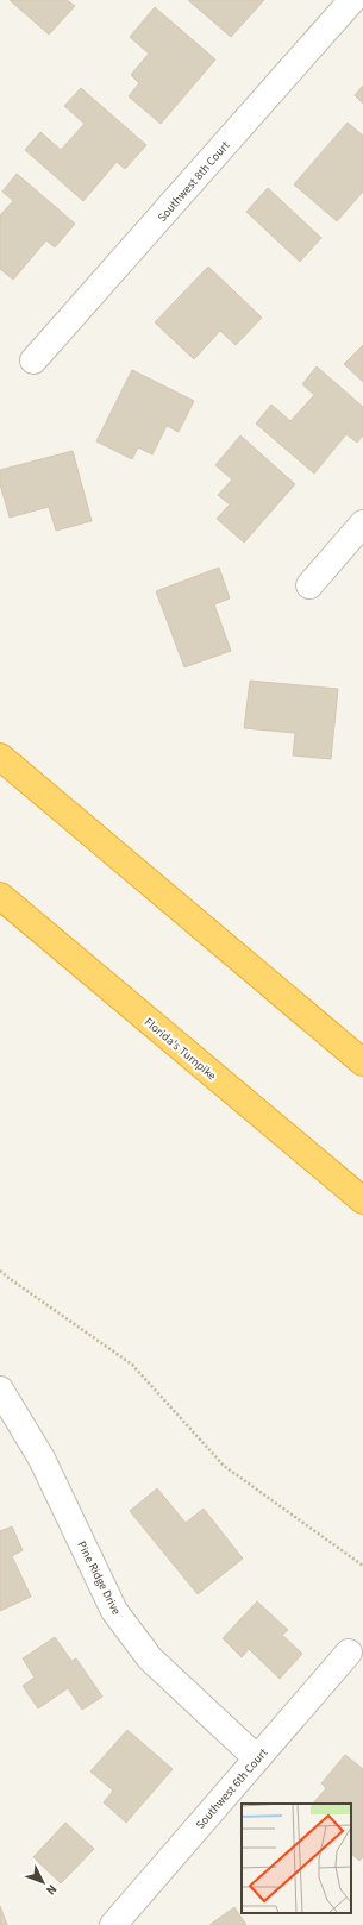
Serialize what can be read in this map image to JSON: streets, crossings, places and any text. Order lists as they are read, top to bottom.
{
  "streets": {
    "highway": ["Florida's Turnpike"],
    "street": ["Southwest 8th Court", "Pine Ridge Drive", "Southwest 6th Court"]
  },
  "crossings": [
    ["Pine Ridge Drive", "Southwest 6th Court"]
  ],
  "north": "bottom right"
}
